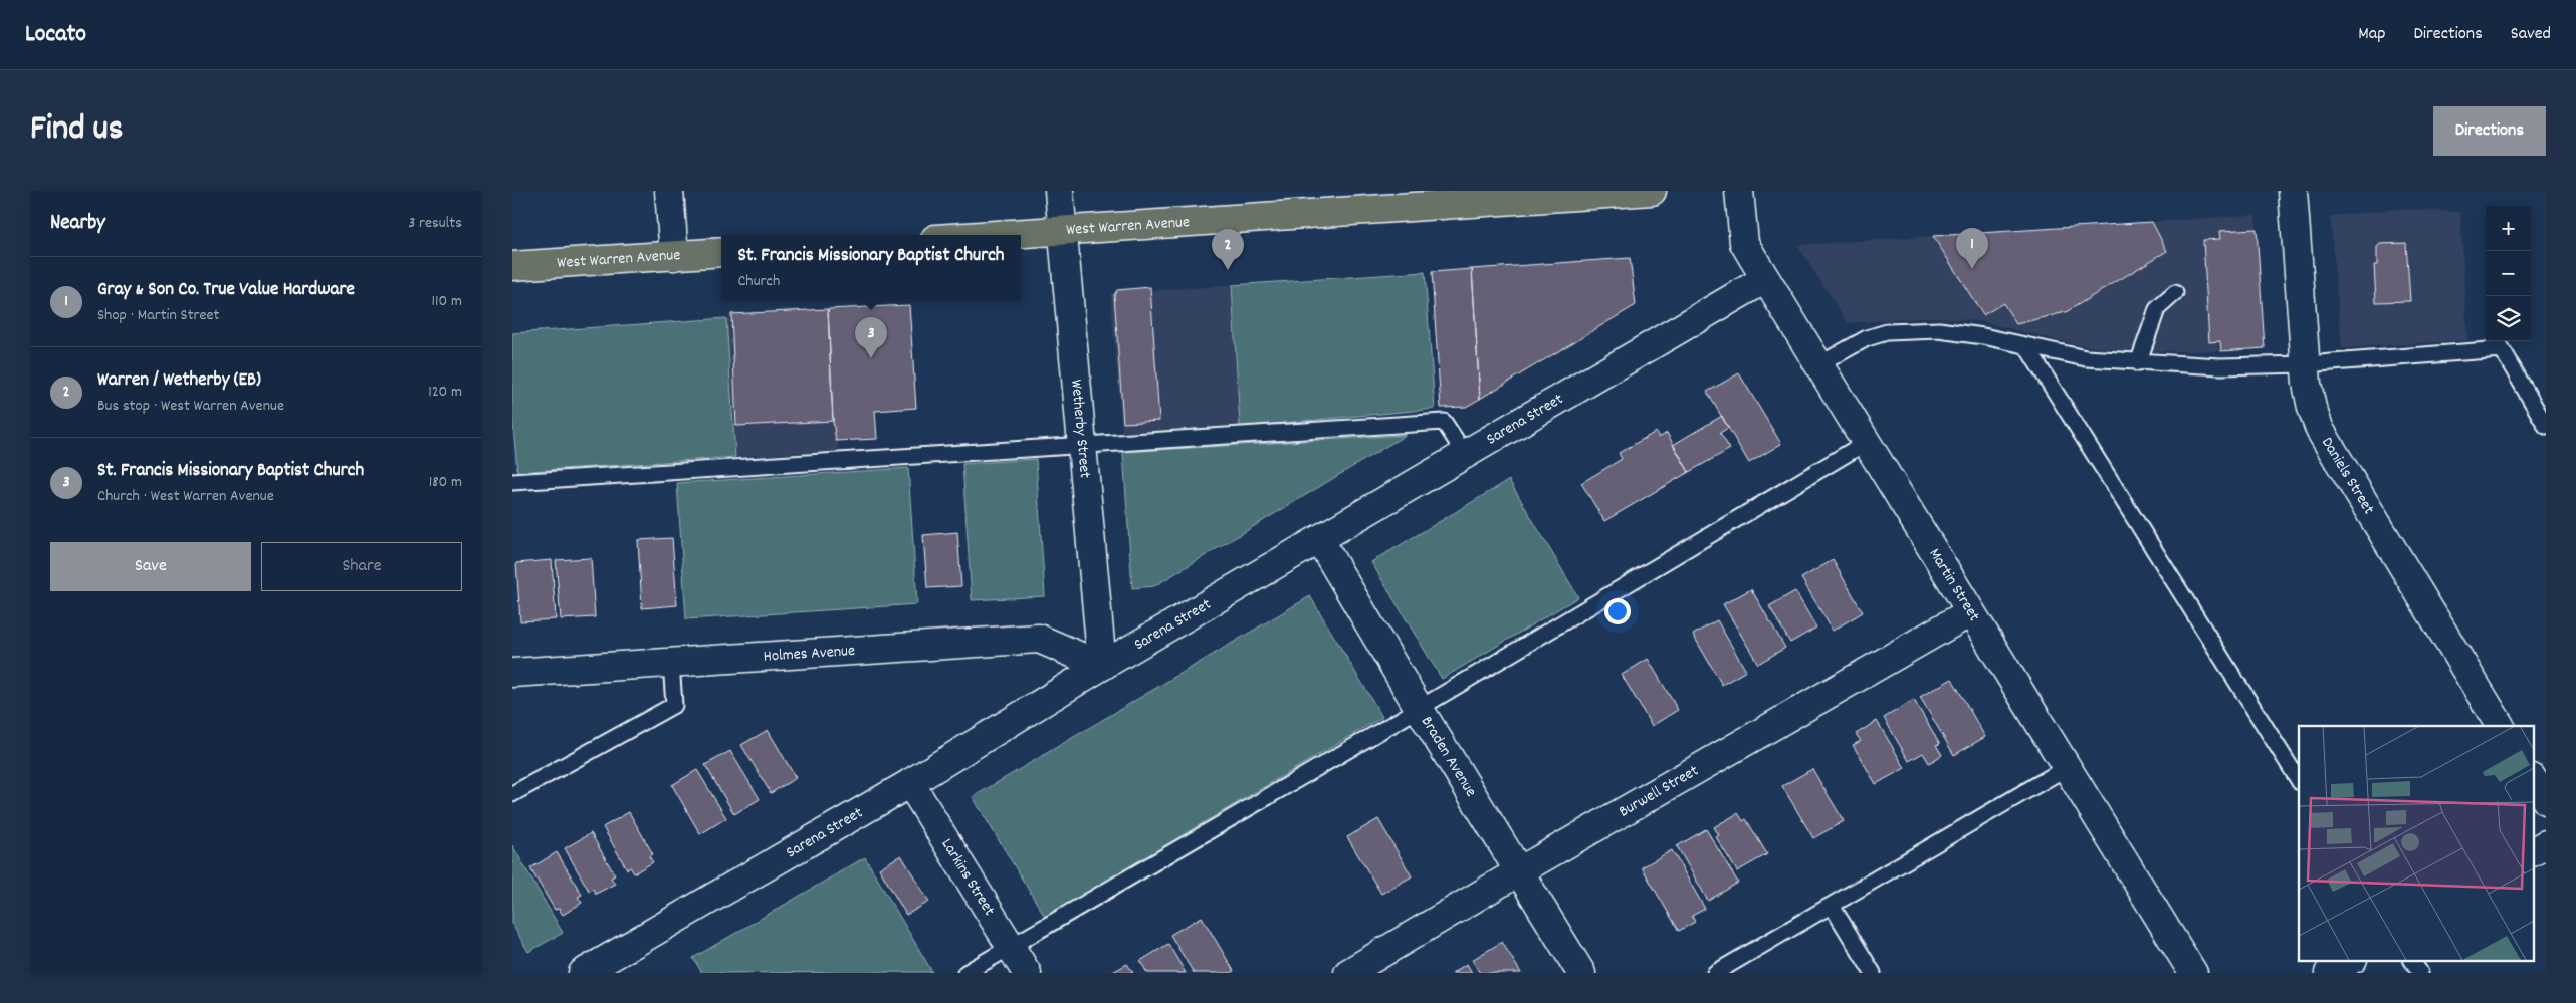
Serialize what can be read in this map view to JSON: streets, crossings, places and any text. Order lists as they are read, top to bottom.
{
  "streets": {
    "main road": ["West Warren Avenue"],
    "street": [
      "Sarena Street",
      "Wetherby Street",
      "Daniels Street",
      "Martin Street",
      "Holmes Avenue",
      "Braden Avenue",
      "Burwell Street",
      "Larkins Street"
    ]
  },
  "crossings": [
    ["West Warren Avenue", "Wetherby Street"],
    ["Sarena Street", "Wetherby Street"],
    ["Sarena Street", "Martin Street"],
    ["Sarena Street", "Holmes Avenue"],
    ["Sarena Street", "Braden Avenue"],
    ["Sarena Street", "Larkins Street"],
    ["Wetherby Street", "Holmes Avenue"],
    ["Martin Street", "Burwell Street"],
    ["Braden Avenue", "Burwell Street"]
  ],
  "page": {
    "header": "Locato",
    "nav": ["Map", "Directions", "Saved"],
    "title": "Find us",
    "buttons": [
      "Directions",
      ["Save", "Share"]
    ],
    "heading": ["Nearby", "3 results"],
    "map_buttons": ["+", "−"],
    "pins": ["1", "2", "3"],
    "popup": ["St. Francis Missionary Baptist Church", "Church"],
    "list": [
      {
        "mark": "1",
        "name": "Gray & Son Co. True Value Hardware",
        "note": "Shop · Martin Street",
        "value": "110 m"
      },
      {
        "mark": "2",
        "name": "Warren / Wetherby (EB)",
        "note": "Bus stop · West Warren Avenue",
        "value": "120 m"
      },
      {
        "mark": "3",
        "name": "St. Francis Missionary Baptist Church",
        "note": "Church · West Warren Avenue",
        "value": "180 m"
      }
    ]
  }
}
